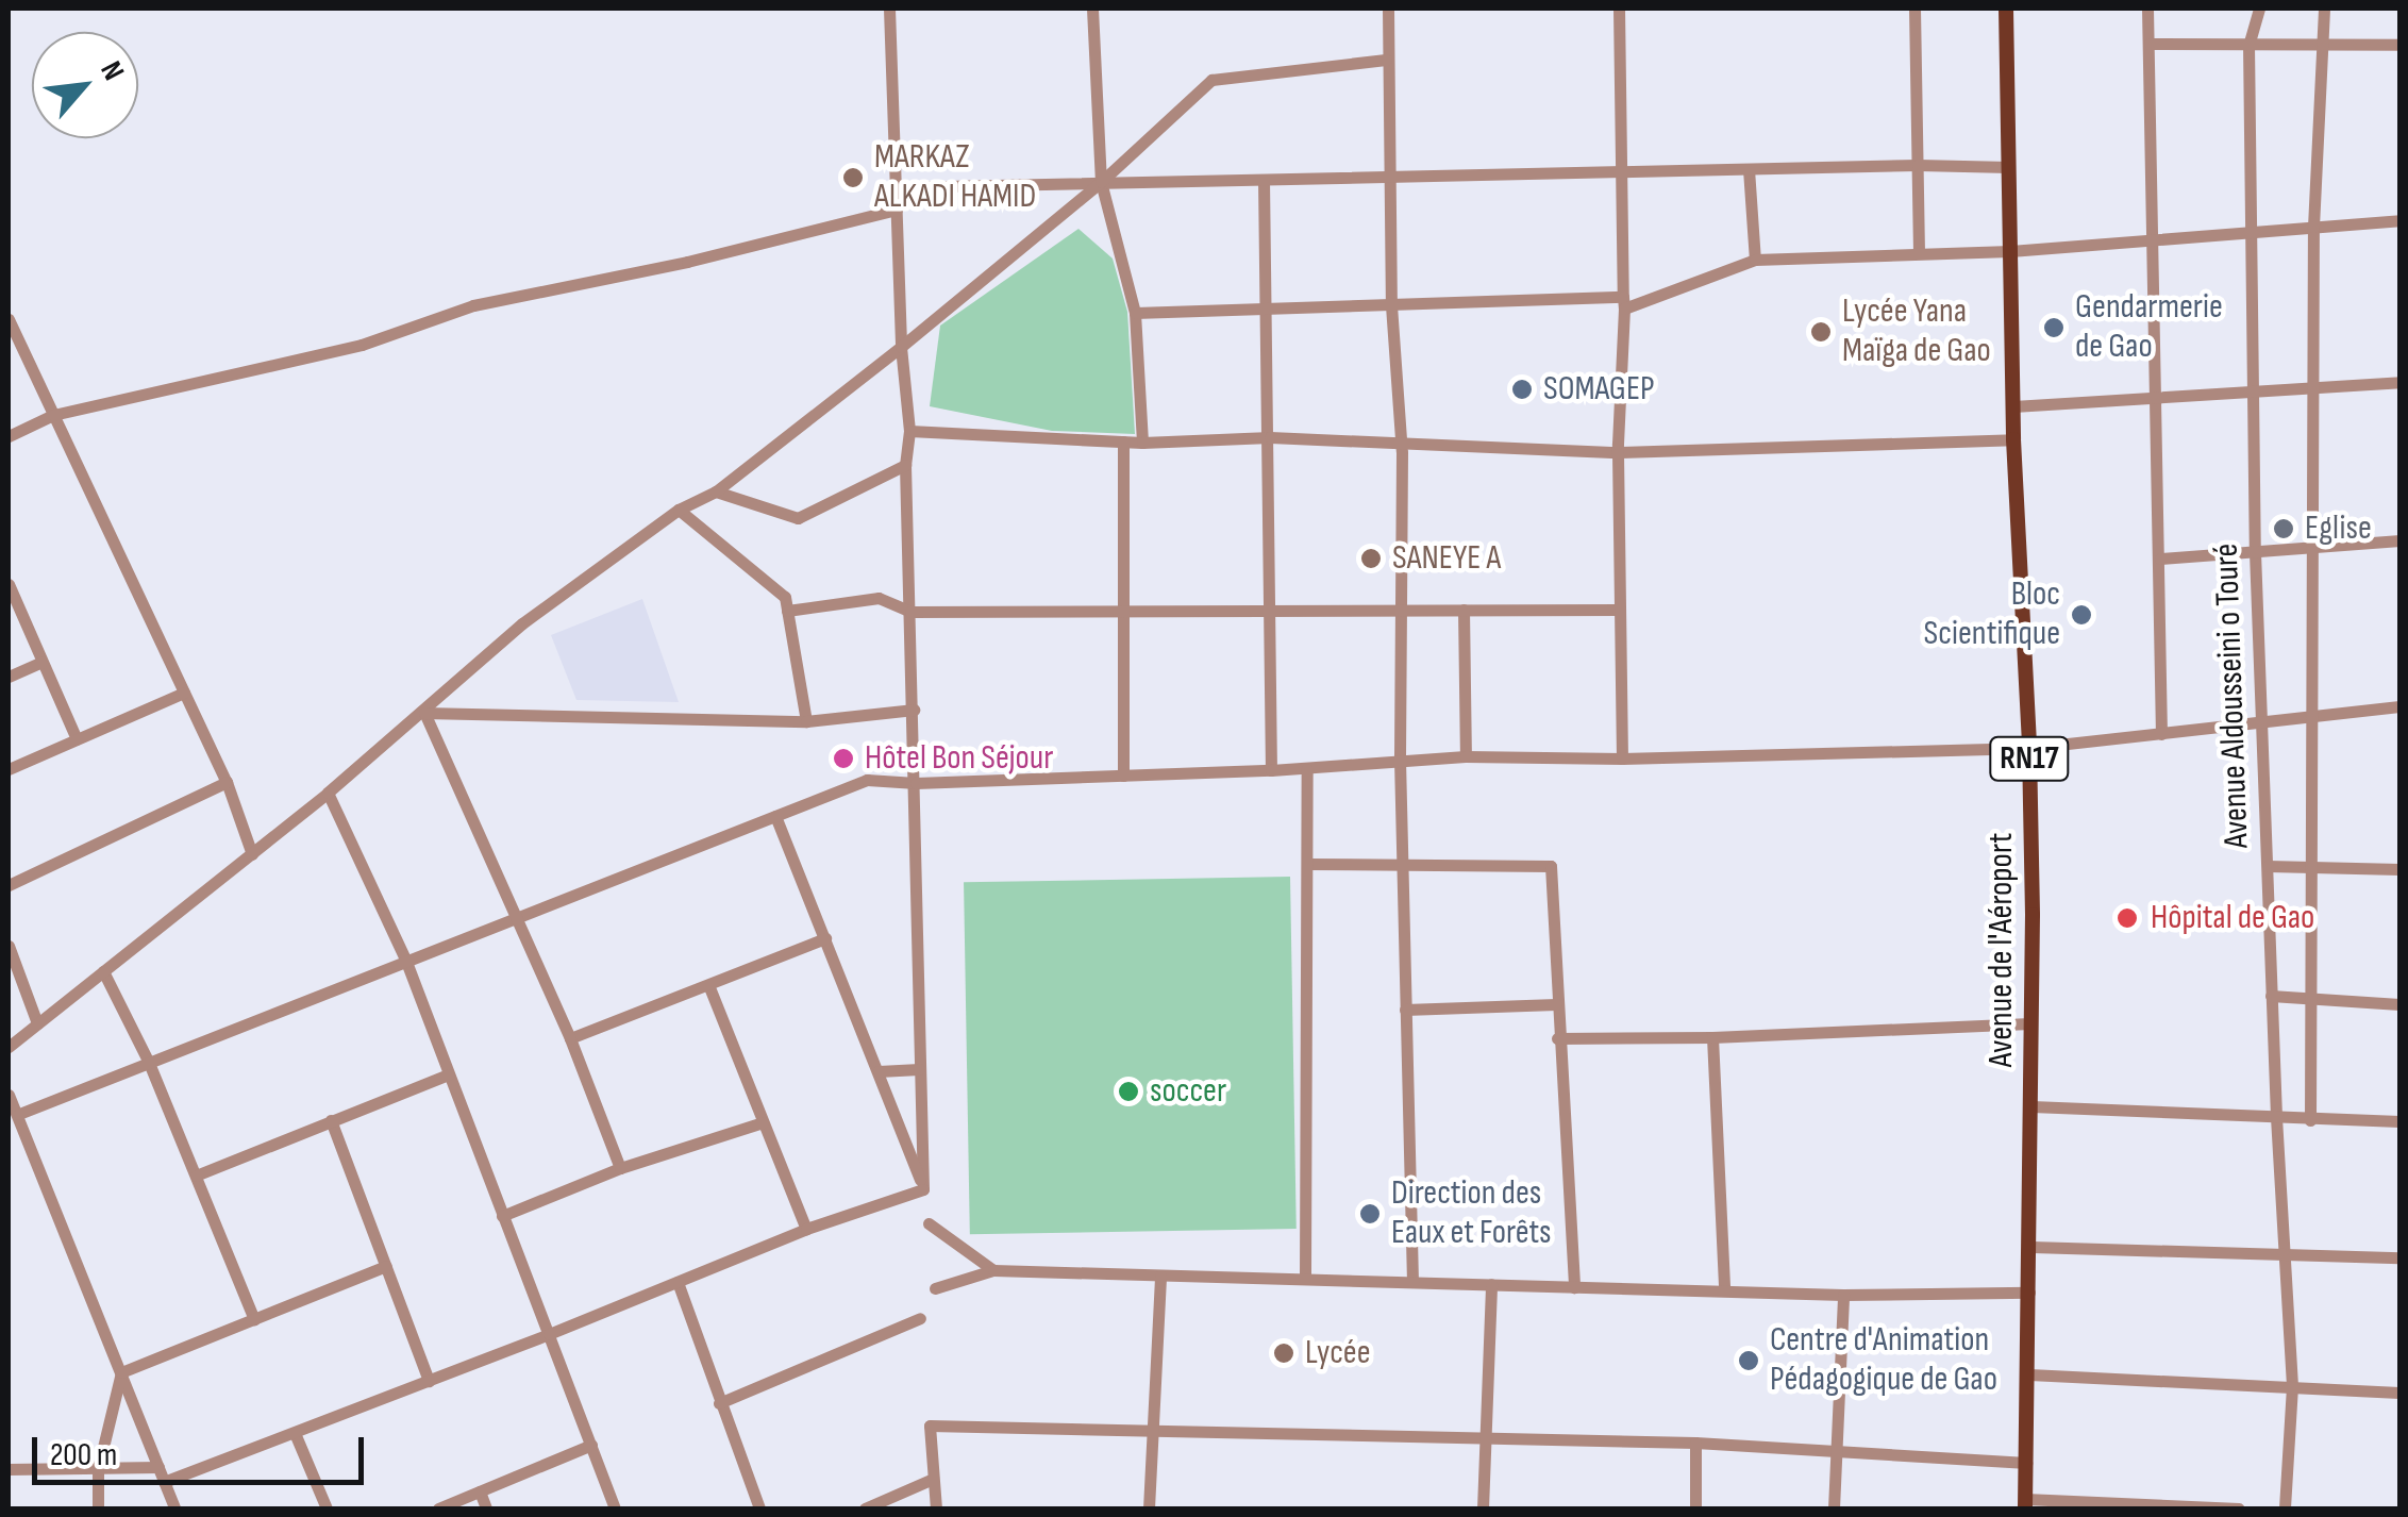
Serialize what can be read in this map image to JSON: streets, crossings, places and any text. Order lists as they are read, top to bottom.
{
  "streets": {
    "main road": ["RN17", "Avenue de l'Aéroport"],
    "street": ["Avenue Aldousseini o Touré"]
  },
  "places": [
    "MARKAZ ALKADI HAMID",
    "Gendarmerie de Gao",
    "Lycée Yana Maïga de Gao",
    "SOMAGEP",
    "Eglise",
    "SANEYE A",
    "Bloc Scientifique",
    "Hôtel Bon Séjour",
    "Hôpital de Gao",
    "soccer",
    "Direction des Eaux et Forêts",
    "Lycée",
    "Centre d'Animation Pédagogique de Gao"
  ],
  "scale_bar": "200 m",
  "north": "top right"
}
